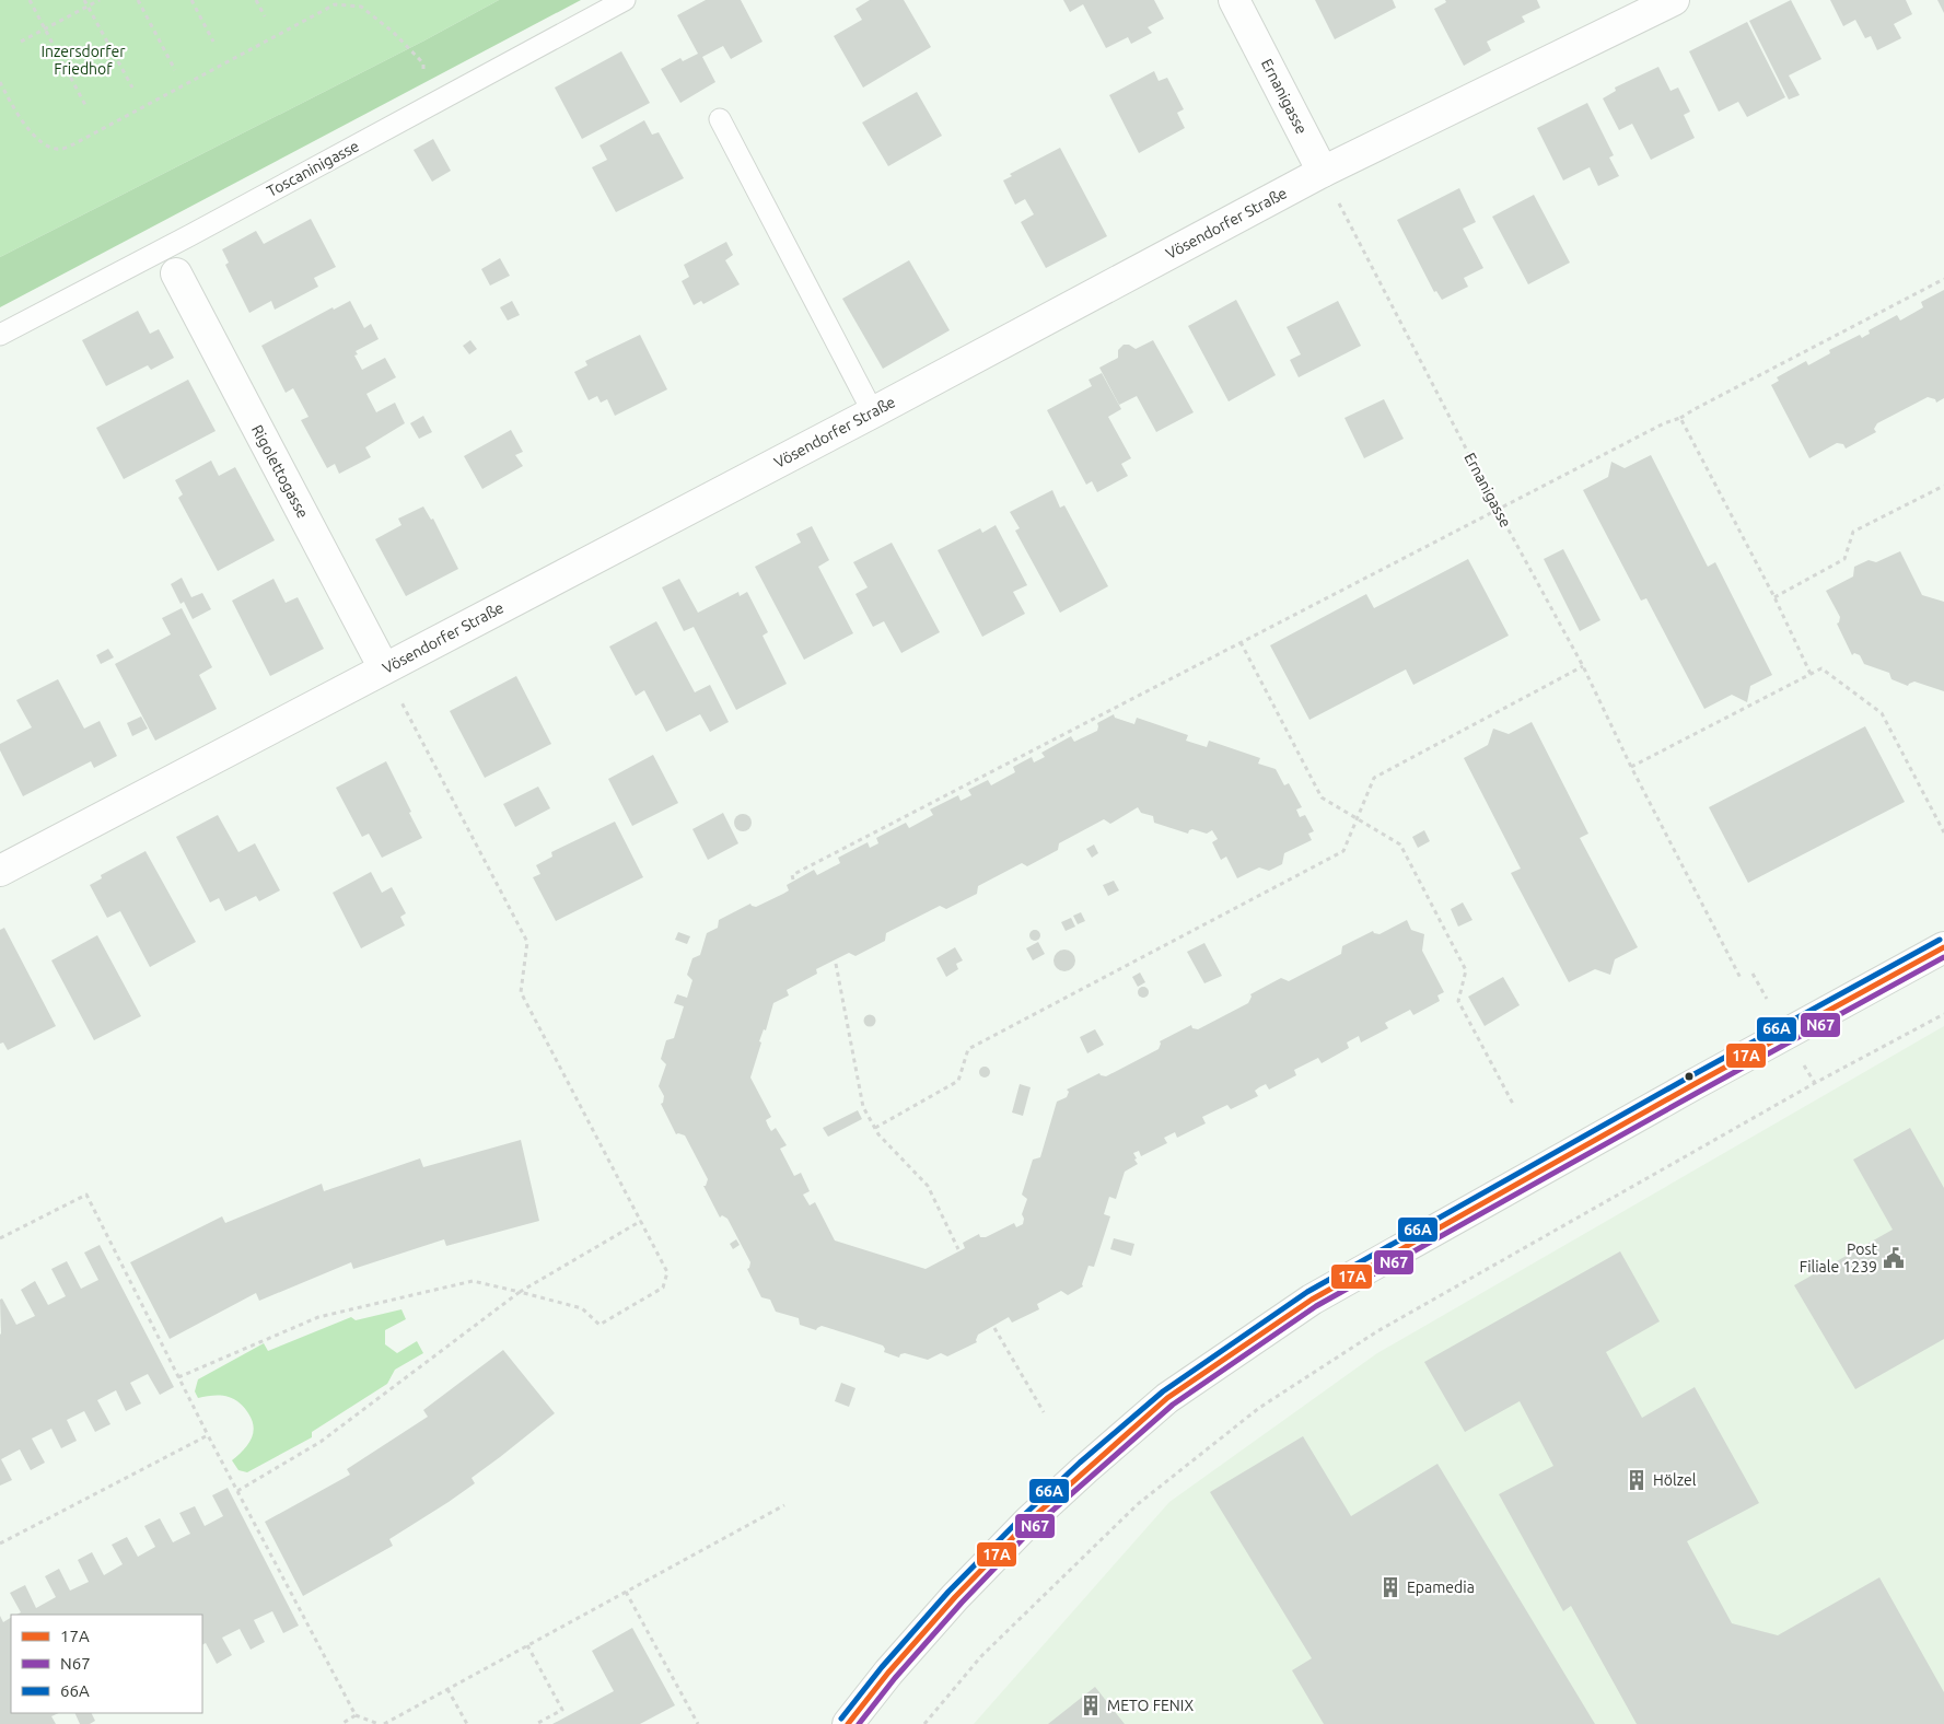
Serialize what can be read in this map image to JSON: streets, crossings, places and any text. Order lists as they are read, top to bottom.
{
  "streets": {
    "street": ["Ernanigasse", "Vösendorfer Straße", "Rigolettogasse"],
    "lane": ["Toscaninigasse"]
  },
  "crossings": [
    ["Ernanigasse", "Vösendorfer Straße"],
    ["Vösendorfer Straße", "Rigolettogasse"]
  ],
  "parks": ["Inzersdorfer Friedhof"],
  "places": {
    "public building": ["Post Filiale 1239"],
    "building": ["Hölzel", "Epamedia", "METO FENIX"]
  },
  "lines": ["transit line 66A", "transit line 17A", "transit line N67"],
  "legend": ["17A", "N67", "66A"]
}
